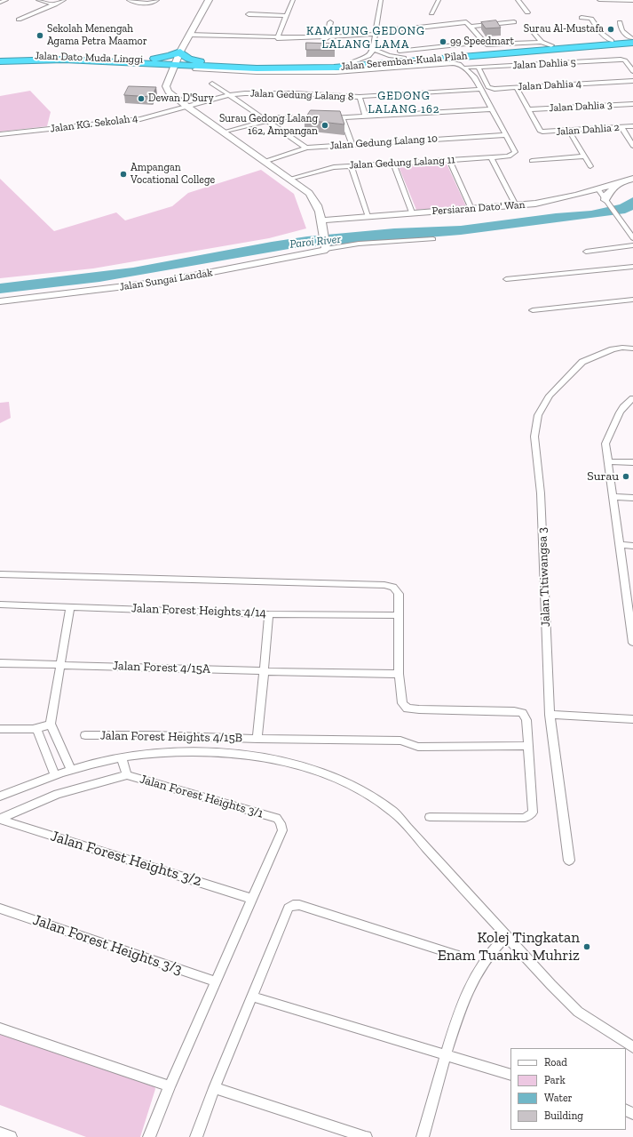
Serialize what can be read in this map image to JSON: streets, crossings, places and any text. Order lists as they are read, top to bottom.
{
  "streets": {
    "highway": ["Jalan Dato Muda Linggi", "Jalan Seremban-Kuala Pilah"],
    "street": [
      "Jalan Dahlia 5",
      "Jalan Dahlia 4",
      "Jalan Gedung Lalang 8",
      "Jalan Dahlia 3",
      "Jalan KG. Sekolah 4",
      "Jalan Dahlia 2",
      "Jalan Gedung Lalang 10",
      "Jalan Gedung Lalang 11",
      "Persiaran Dato' Wan",
      "Jalan Sungai Landak",
      "Jalan Titiwangsa 3",
      "Jalan Forest Heights 4/14",
      "Jalan Forest 4/15A",
      "Jalan Forest Heights 4/15B",
      "Jalan Forest Heights 3/1",
      "Jalan Forest Heights 3/2",
      "Jalan Forest Heights 3/3"
    ]
  },
  "crossings": [
    ["Jalan Dato Muda Linggi", "Jalan Seremban-Kuala Pilah"],
    ["Jalan Dahlia 5", "Jalan Dahlia 4"],
    ["Jalan Gedung Lalang 8", "Jalan KG. Sekolah 4"],
    ["Jalan Dahlia 3", "Jalan Dahlia 2"],
    ["Jalan Gedung Lalang 10", "Jalan Gedung Lalang 11"],
    ["Jalan Forest Heights 3/1", "Jalan Forest Heights 3/2"]
  ],
  "districts": ["KAMPUNG GEDONG LALANG LAMA", "GEDONG LALANG 162"],
  "water": ["Paroi River"],
  "places": [
    "Surau Al-Mustafa",
    "Sekolah Menengah Agama Petra Maamor",
    "99 Speedmart",
    "Dewan D'Sury",
    "Surau Gedong Lalang 162, Ampangan",
    "Ampangan Vocational College",
    "Surau",
    "Kolej Tingkatan Enam Tuanku Muhriz"
  ],
  "legend": [
    "Road",
    "Park",
    "Water",
    "Building"
  ]
}
